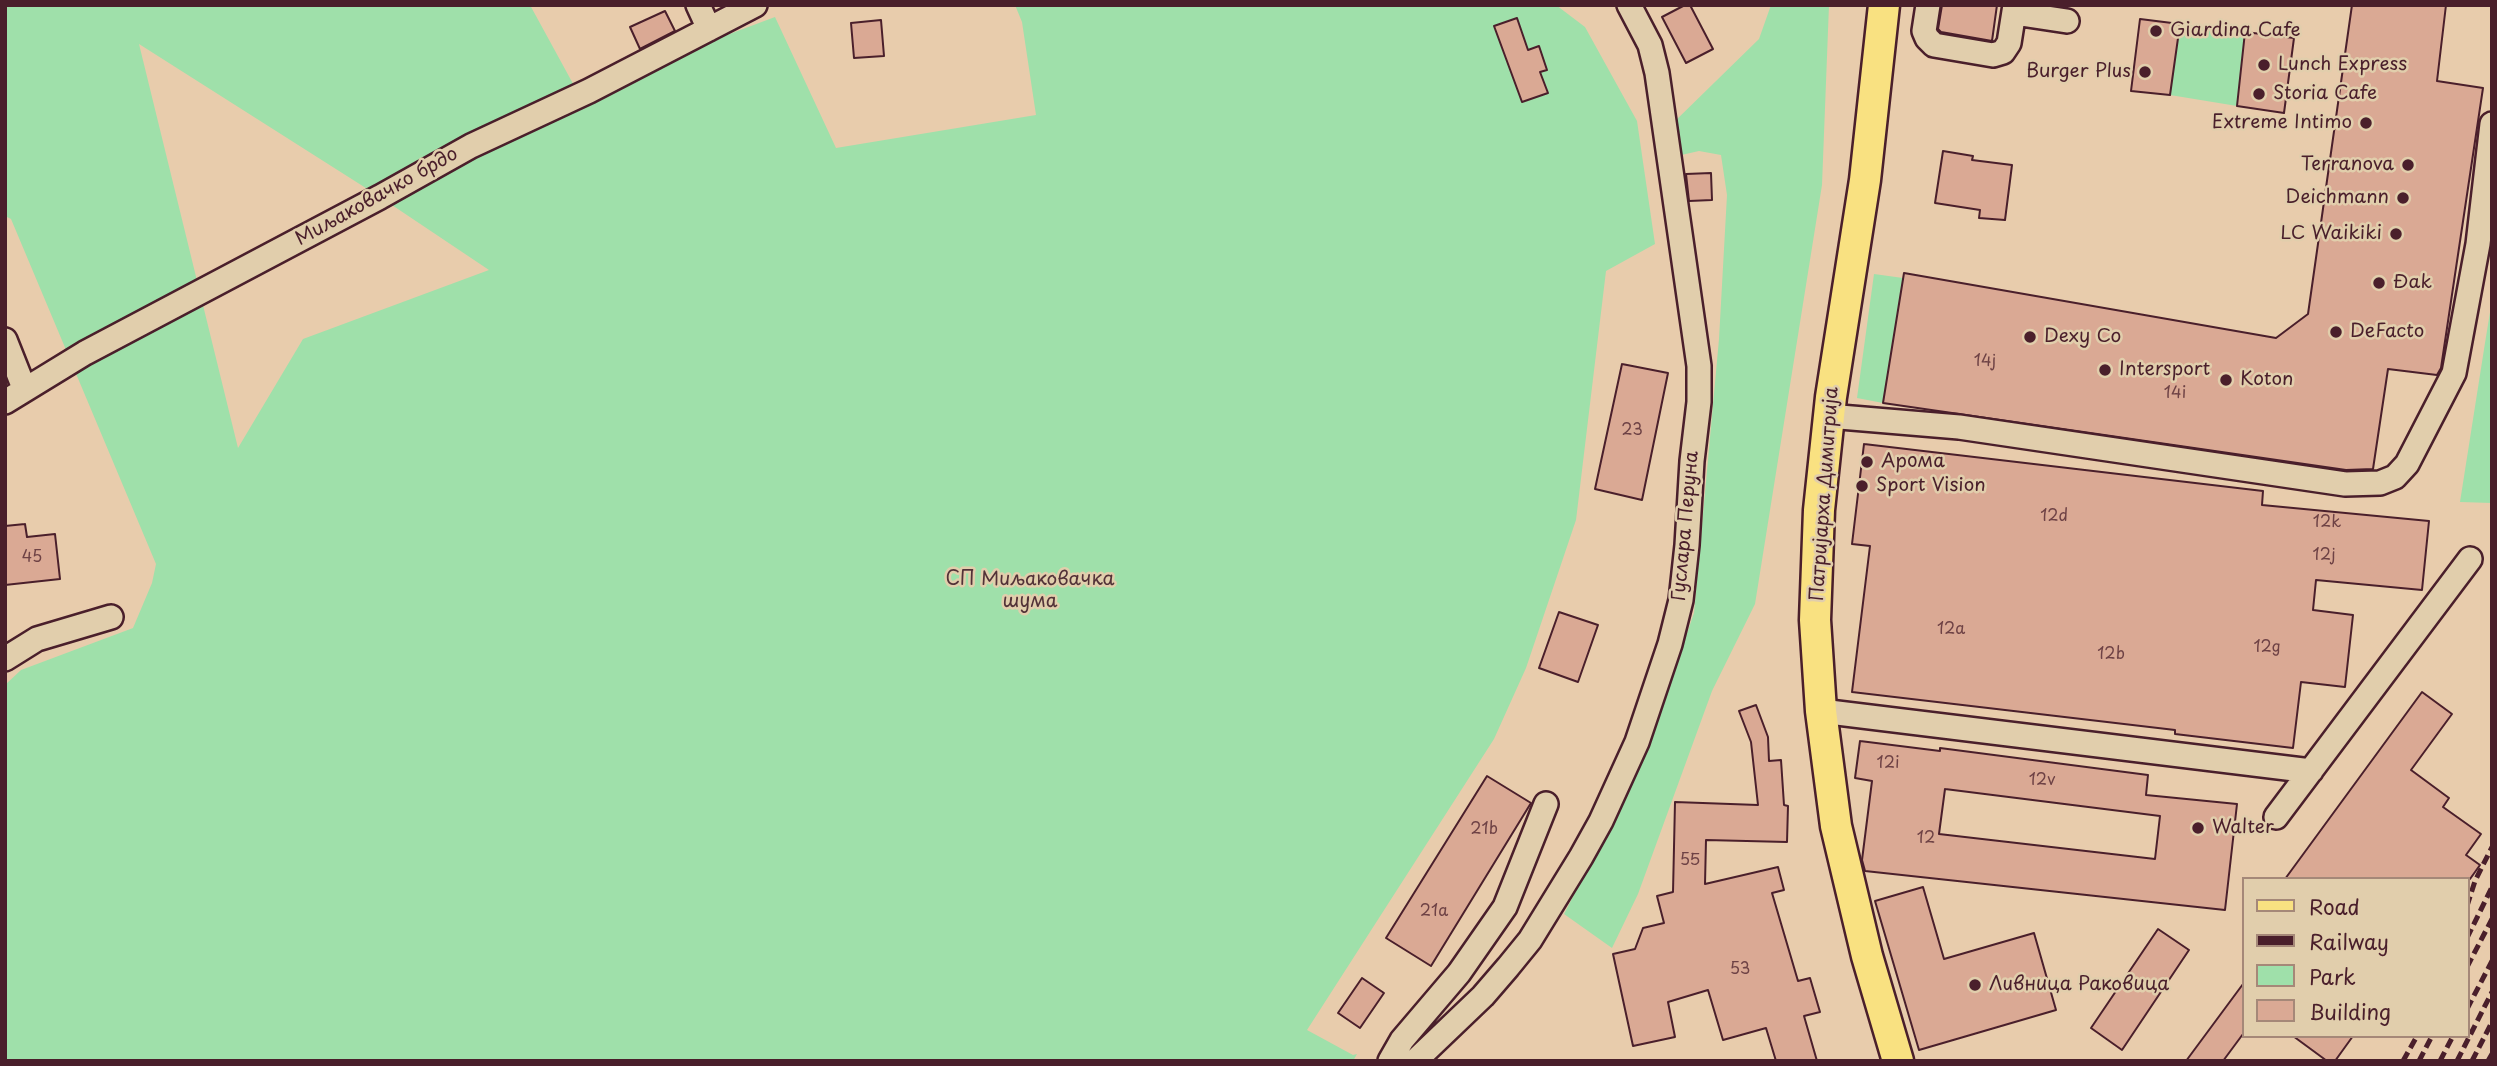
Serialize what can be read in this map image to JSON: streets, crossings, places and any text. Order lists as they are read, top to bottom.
{
  "streets": {
    "main road": ["Патријарха Димитрија"],
    "street": ["Миљаковачко брдо", "Гуслара Перуна"]
  },
  "parks": ["СП Миљаковачка шума"],
  "places": [
    "Giardina Cafe",
    "Lunch Express",
    "Burger Plus",
    "Storia Cafe",
    "Extreme Intimo",
    "Terranova",
    "Deichmann",
    "LC Waikiki",
    "Đak",
    "DeFacto",
    "Dexy Co",
    "Intersport",
    "Koton",
    "Арома",
    "Sport Vision",
    "Walter",
    "Ливница Раковица"
  ],
  "house_numbers": [
    "14j",
    "14i",
    "23",
    "12d",
    "12k",
    "12j",
    "45",
    "12a",
    "12g",
    "12b",
    "12i",
    "12v",
    "21b",
    "12",
    "55",
    "21a",
    "53"
  ],
  "legend": [
    "Road",
    "Railway",
    "Park",
    "Building"
  ]
}
